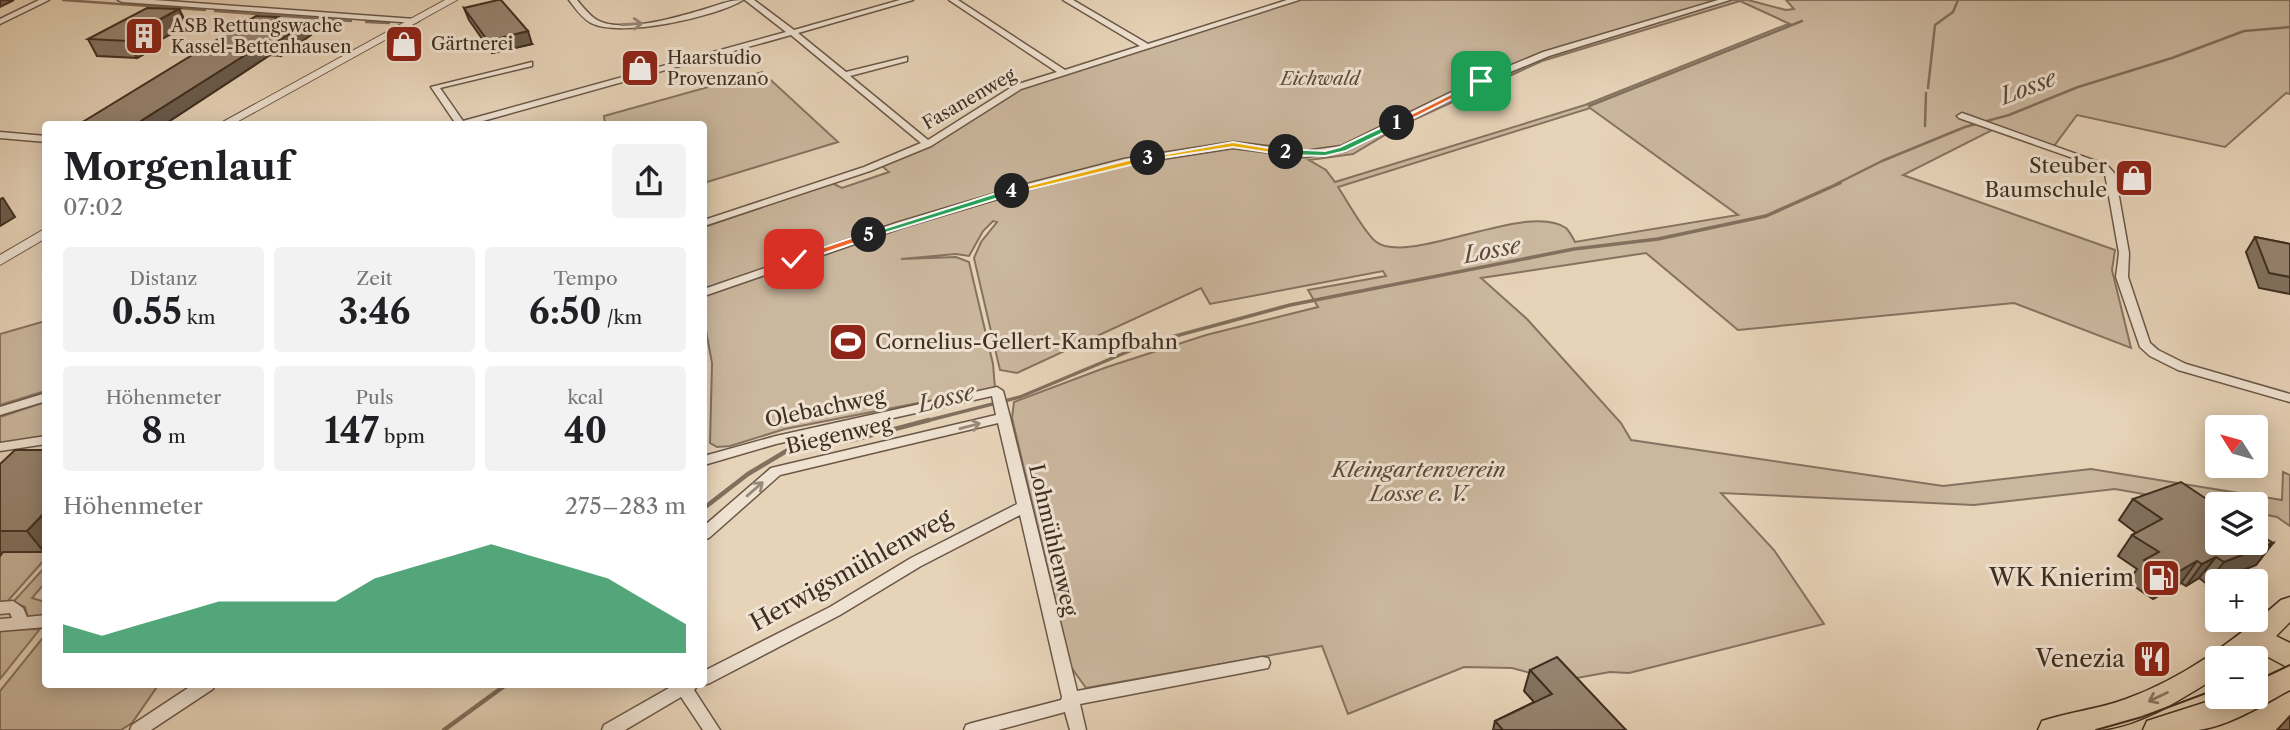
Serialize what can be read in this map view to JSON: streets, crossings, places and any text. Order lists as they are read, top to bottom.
{
  "streets": {
    "street": [
      "Fasanenweg",
      "Olebachweg",
      "Biegenweg",
      "Lohmühlenweg",
      "Herwigsmühlenweg"
    ]
  },
  "crossings": [
    ["Olebachweg", "Lohmühlenweg"],
    ["Biegenweg", "Lohmühlenweg"],
    ["Lohmühlenweg", "Herwigsmühlenweg"]
  ],
  "one_way": ["Biegenweg"],
  "water": ["Losse"],
  "parks": ["Eichwald", "Kleingartenverein Losse e. V."],
  "places": {
    "building": ["ASB Rettungswache Kassel-Bettenhausen"],
    "shop": ["Gärtnerei", "Haarstudio Provenzano", "Steuber Baumschule"],
    "sports": ["Cornelius-Gellert-Kampfbahn"],
    "fuel station": ["WK Knierim"],
    "restaurant": ["Venezia"]
  },
  "north": "top left",
  "page": {
    "pins": [
      "1",
      "2",
      "3",
      "4",
      "5"
    ],
    "heading": ["Morgenlauf", "07:02"],
    "stats": [
      ["Distanz", "0.55 km"],
      ["Zeit", "3:46"],
      ["Tempo", "6:50 /km"],
      ["Höhenmeter", "8 m"],
      ["Puls", "147 bpm"],
      ["kcal", "40"]
    ],
    "map_buttons": ["+", "−"],
    "chart": ["Höhenmeter", "275–283 m"]
  }
}
